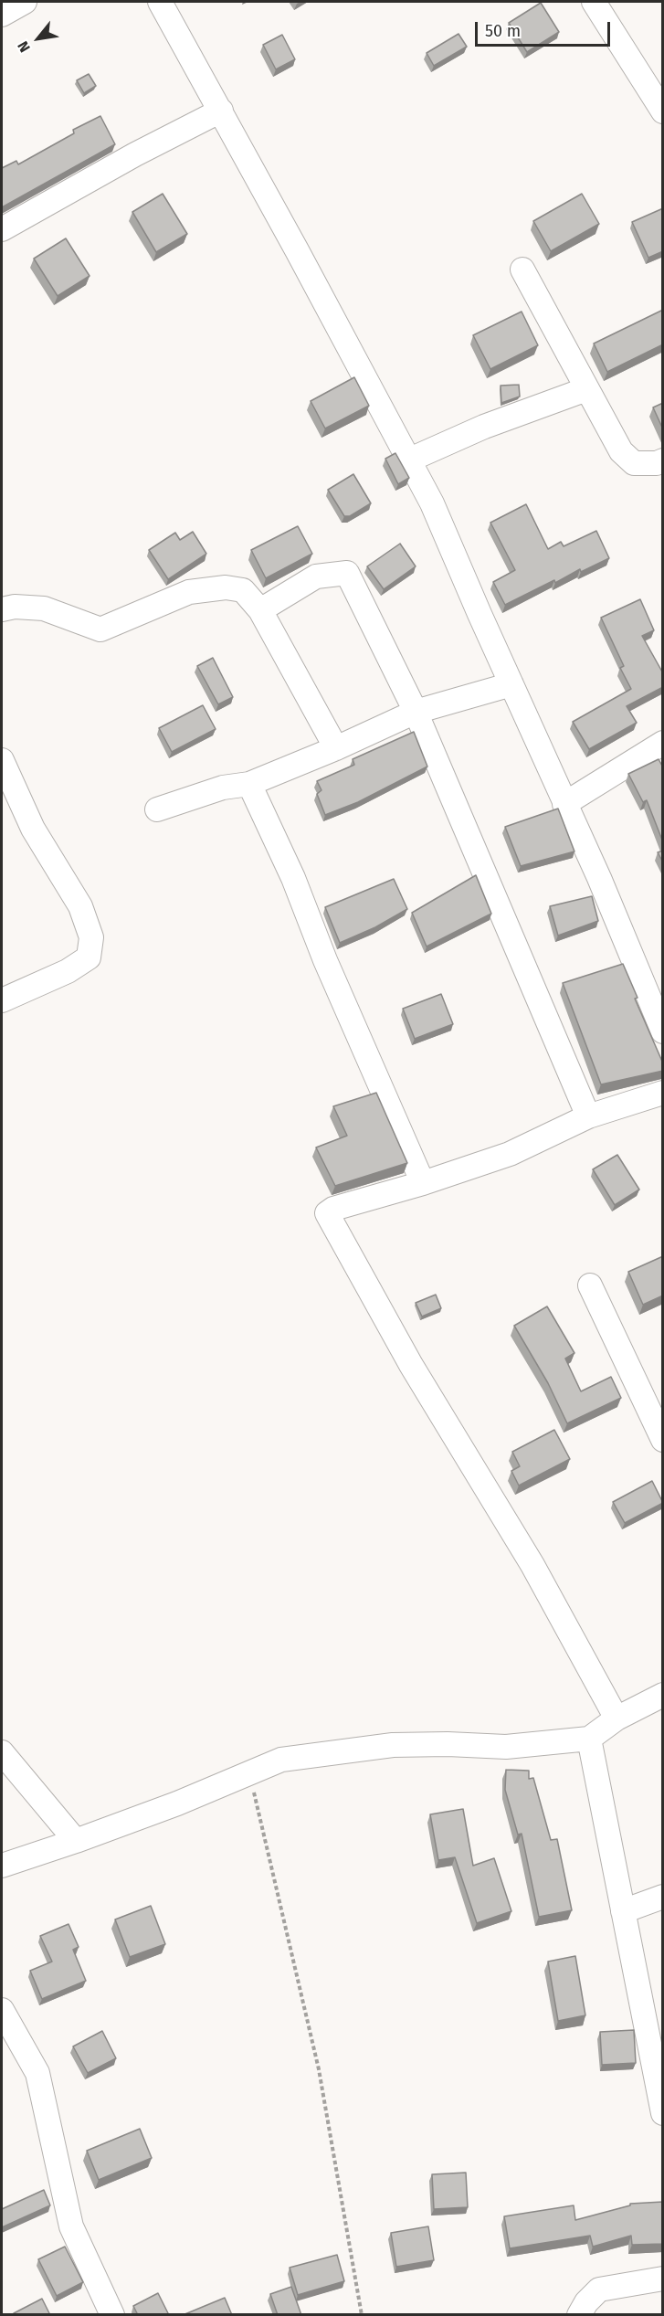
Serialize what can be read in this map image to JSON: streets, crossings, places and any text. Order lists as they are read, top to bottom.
{
  "scale_bar": "50 m",
  "north": "bottom left"
}
